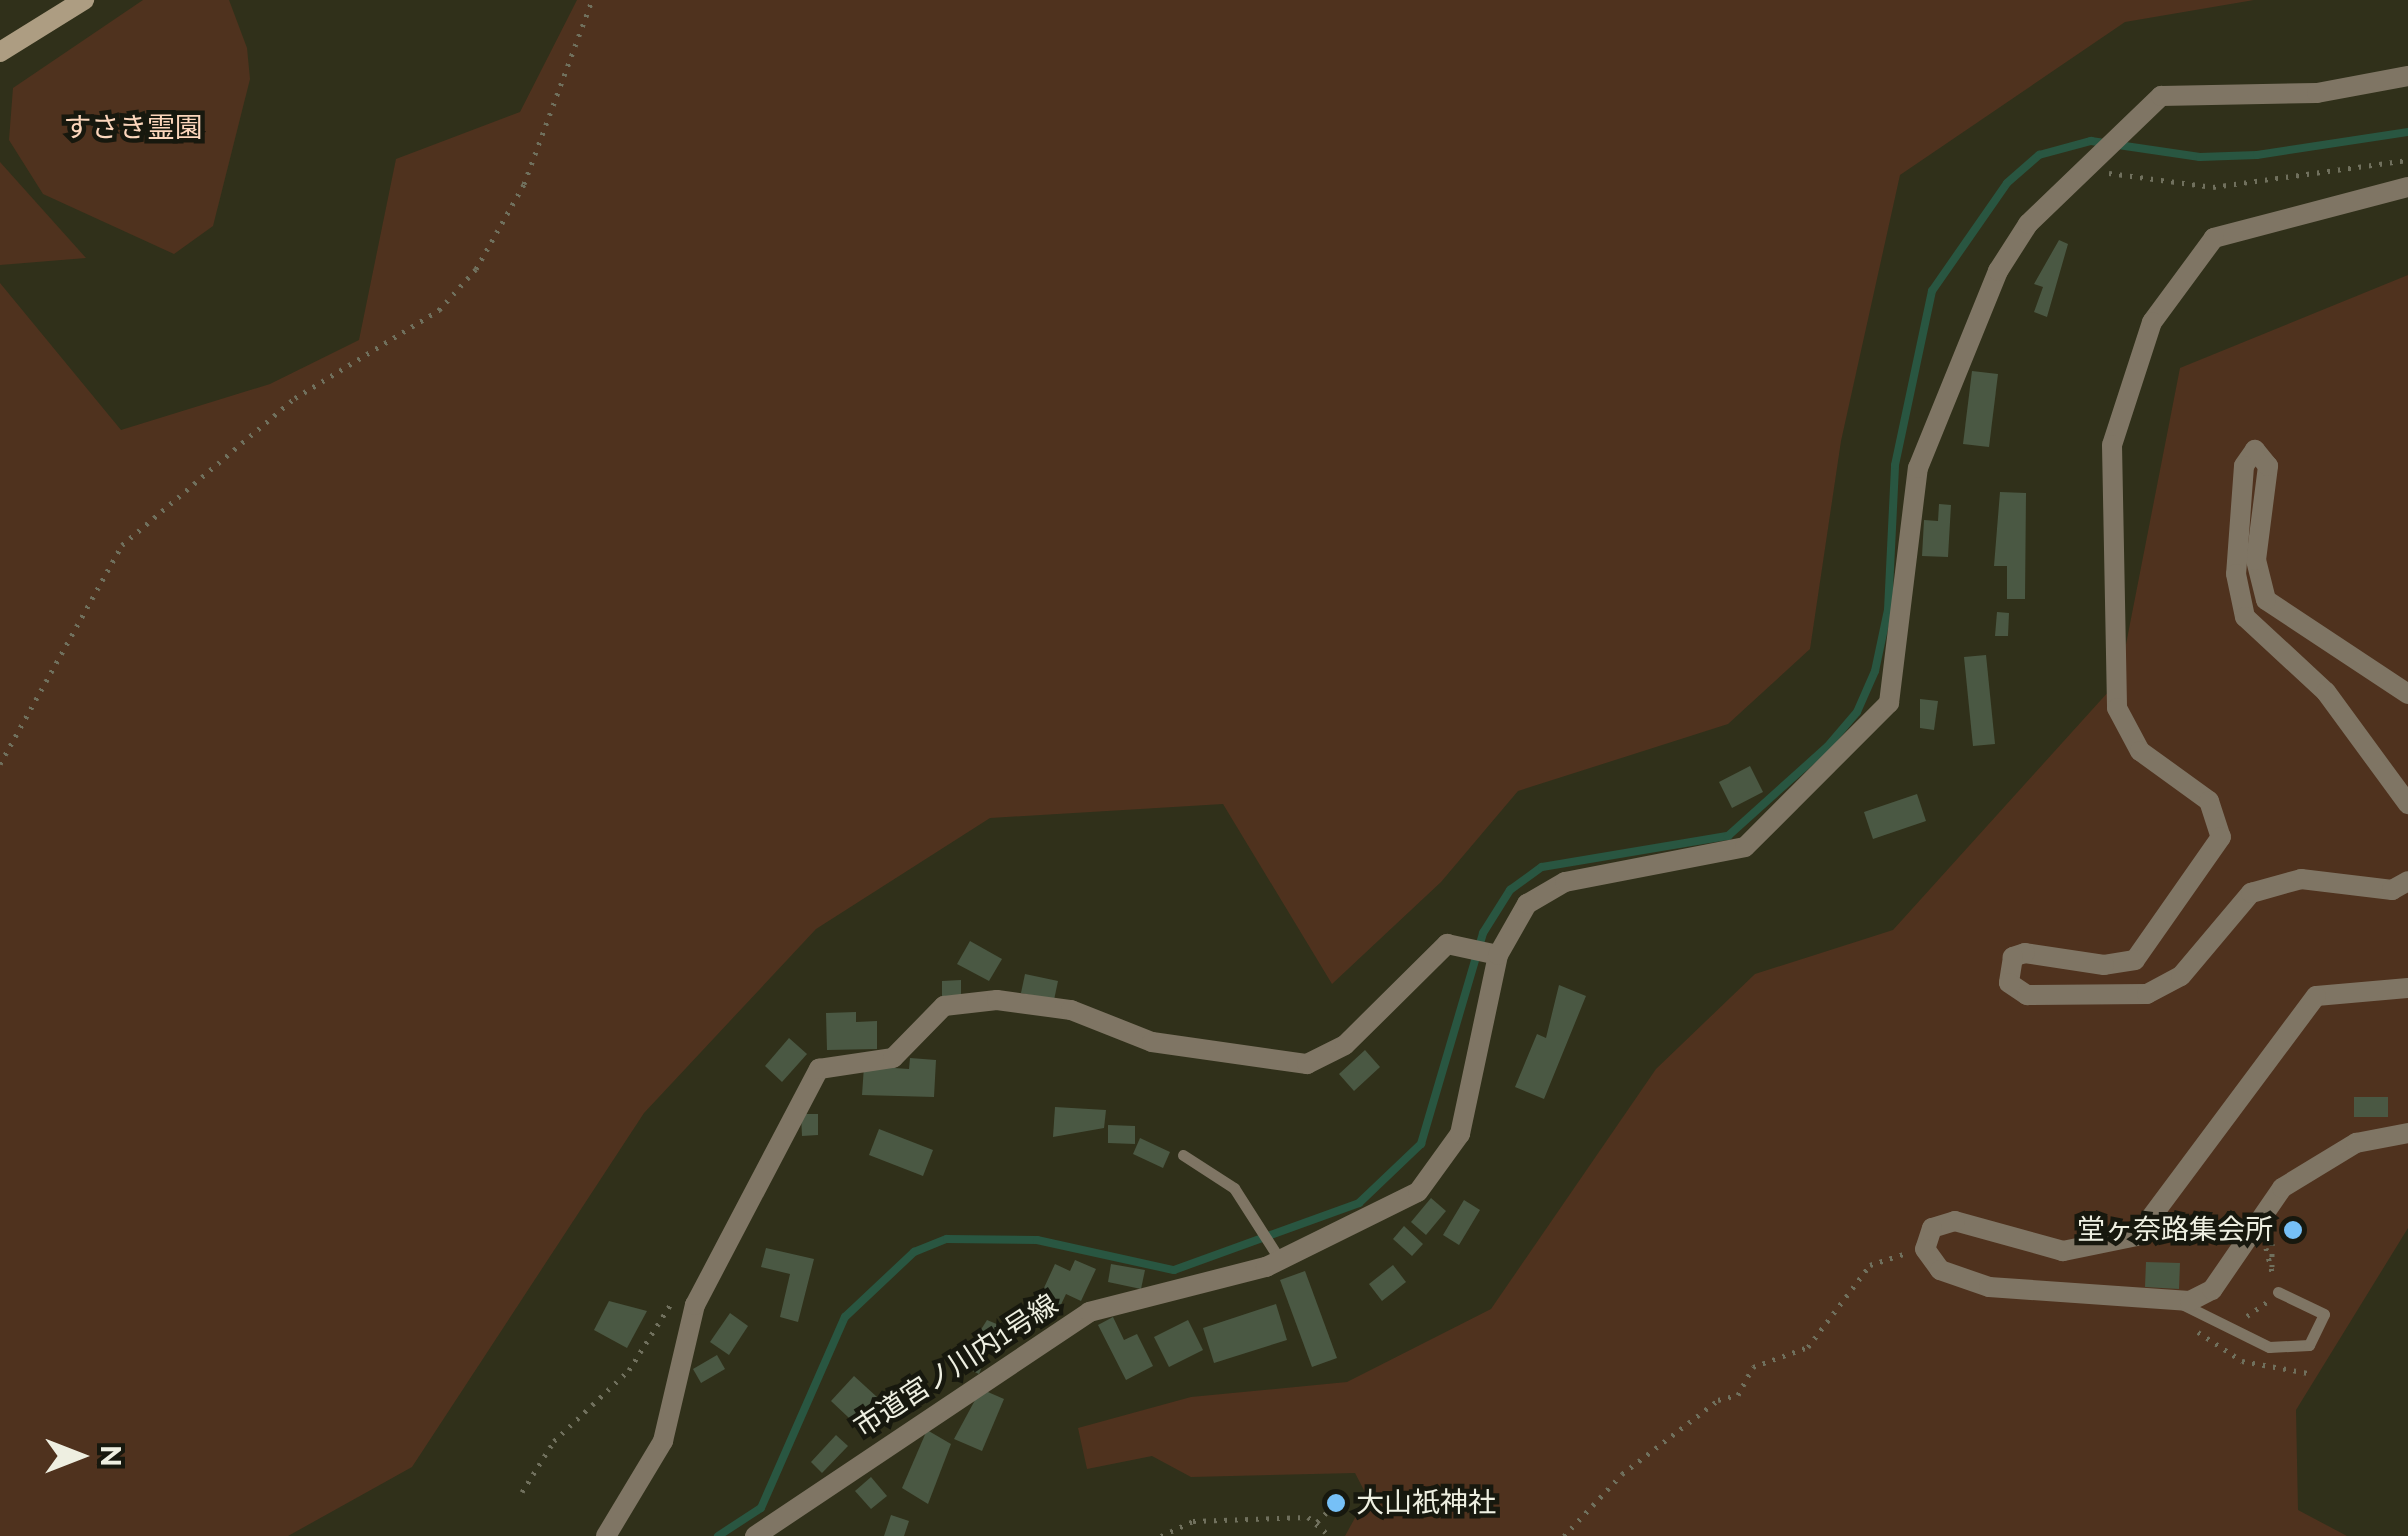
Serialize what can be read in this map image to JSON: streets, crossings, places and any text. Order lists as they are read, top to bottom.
{
  "streets": {
    "street": ["市道宮ノ川内1号線"]
  },
  "parks": ["すさき霊園"],
  "places": ["堂ヶ奈路集会所", "大山衹神社"],
  "north": "right"
}
